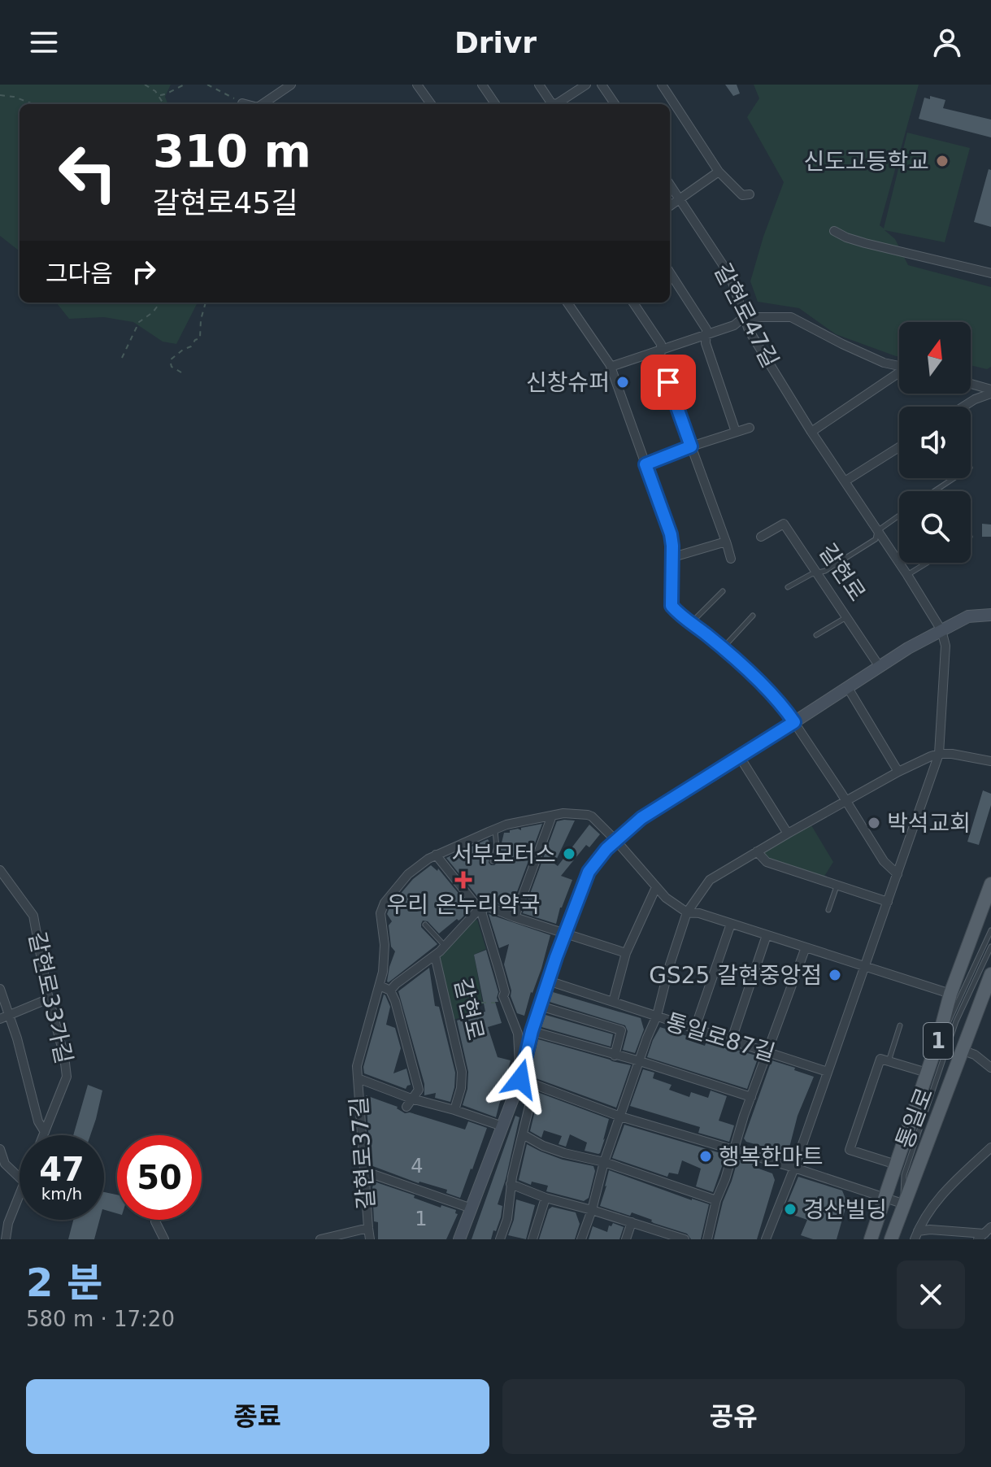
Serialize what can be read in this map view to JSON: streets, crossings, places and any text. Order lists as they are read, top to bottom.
{
  "streets": {
    "main road": ["1", "통일로"],
    "street": [
      "갈현로47길",
      "갈현로",
      "갈현로33가길",
      "통일로87길",
      "갈현로37길"
    ]
  },
  "places": {
    "other": [
      "신도고등학교",
      "신창슈퍼",
      "박석교회",
      "서부모터스",
      "GS25 갈현중앙점",
      "행복한마트",
      "경산빌딩"
    ],
    "health": ["우리 온누리약국"]
  },
  "house_numbers": ["4", "1"],
  "north": "top",
  "page": {
    "header": "Drivr",
    "turn": ["310 m", "갈현로45길"],
    "then": "그다음",
    "speed": "47 km/h",
    "limit": "50",
    "heading": ["2 분", "580 m · 17:20"],
    "buttons": ["종료", "공유"]
  }
}
